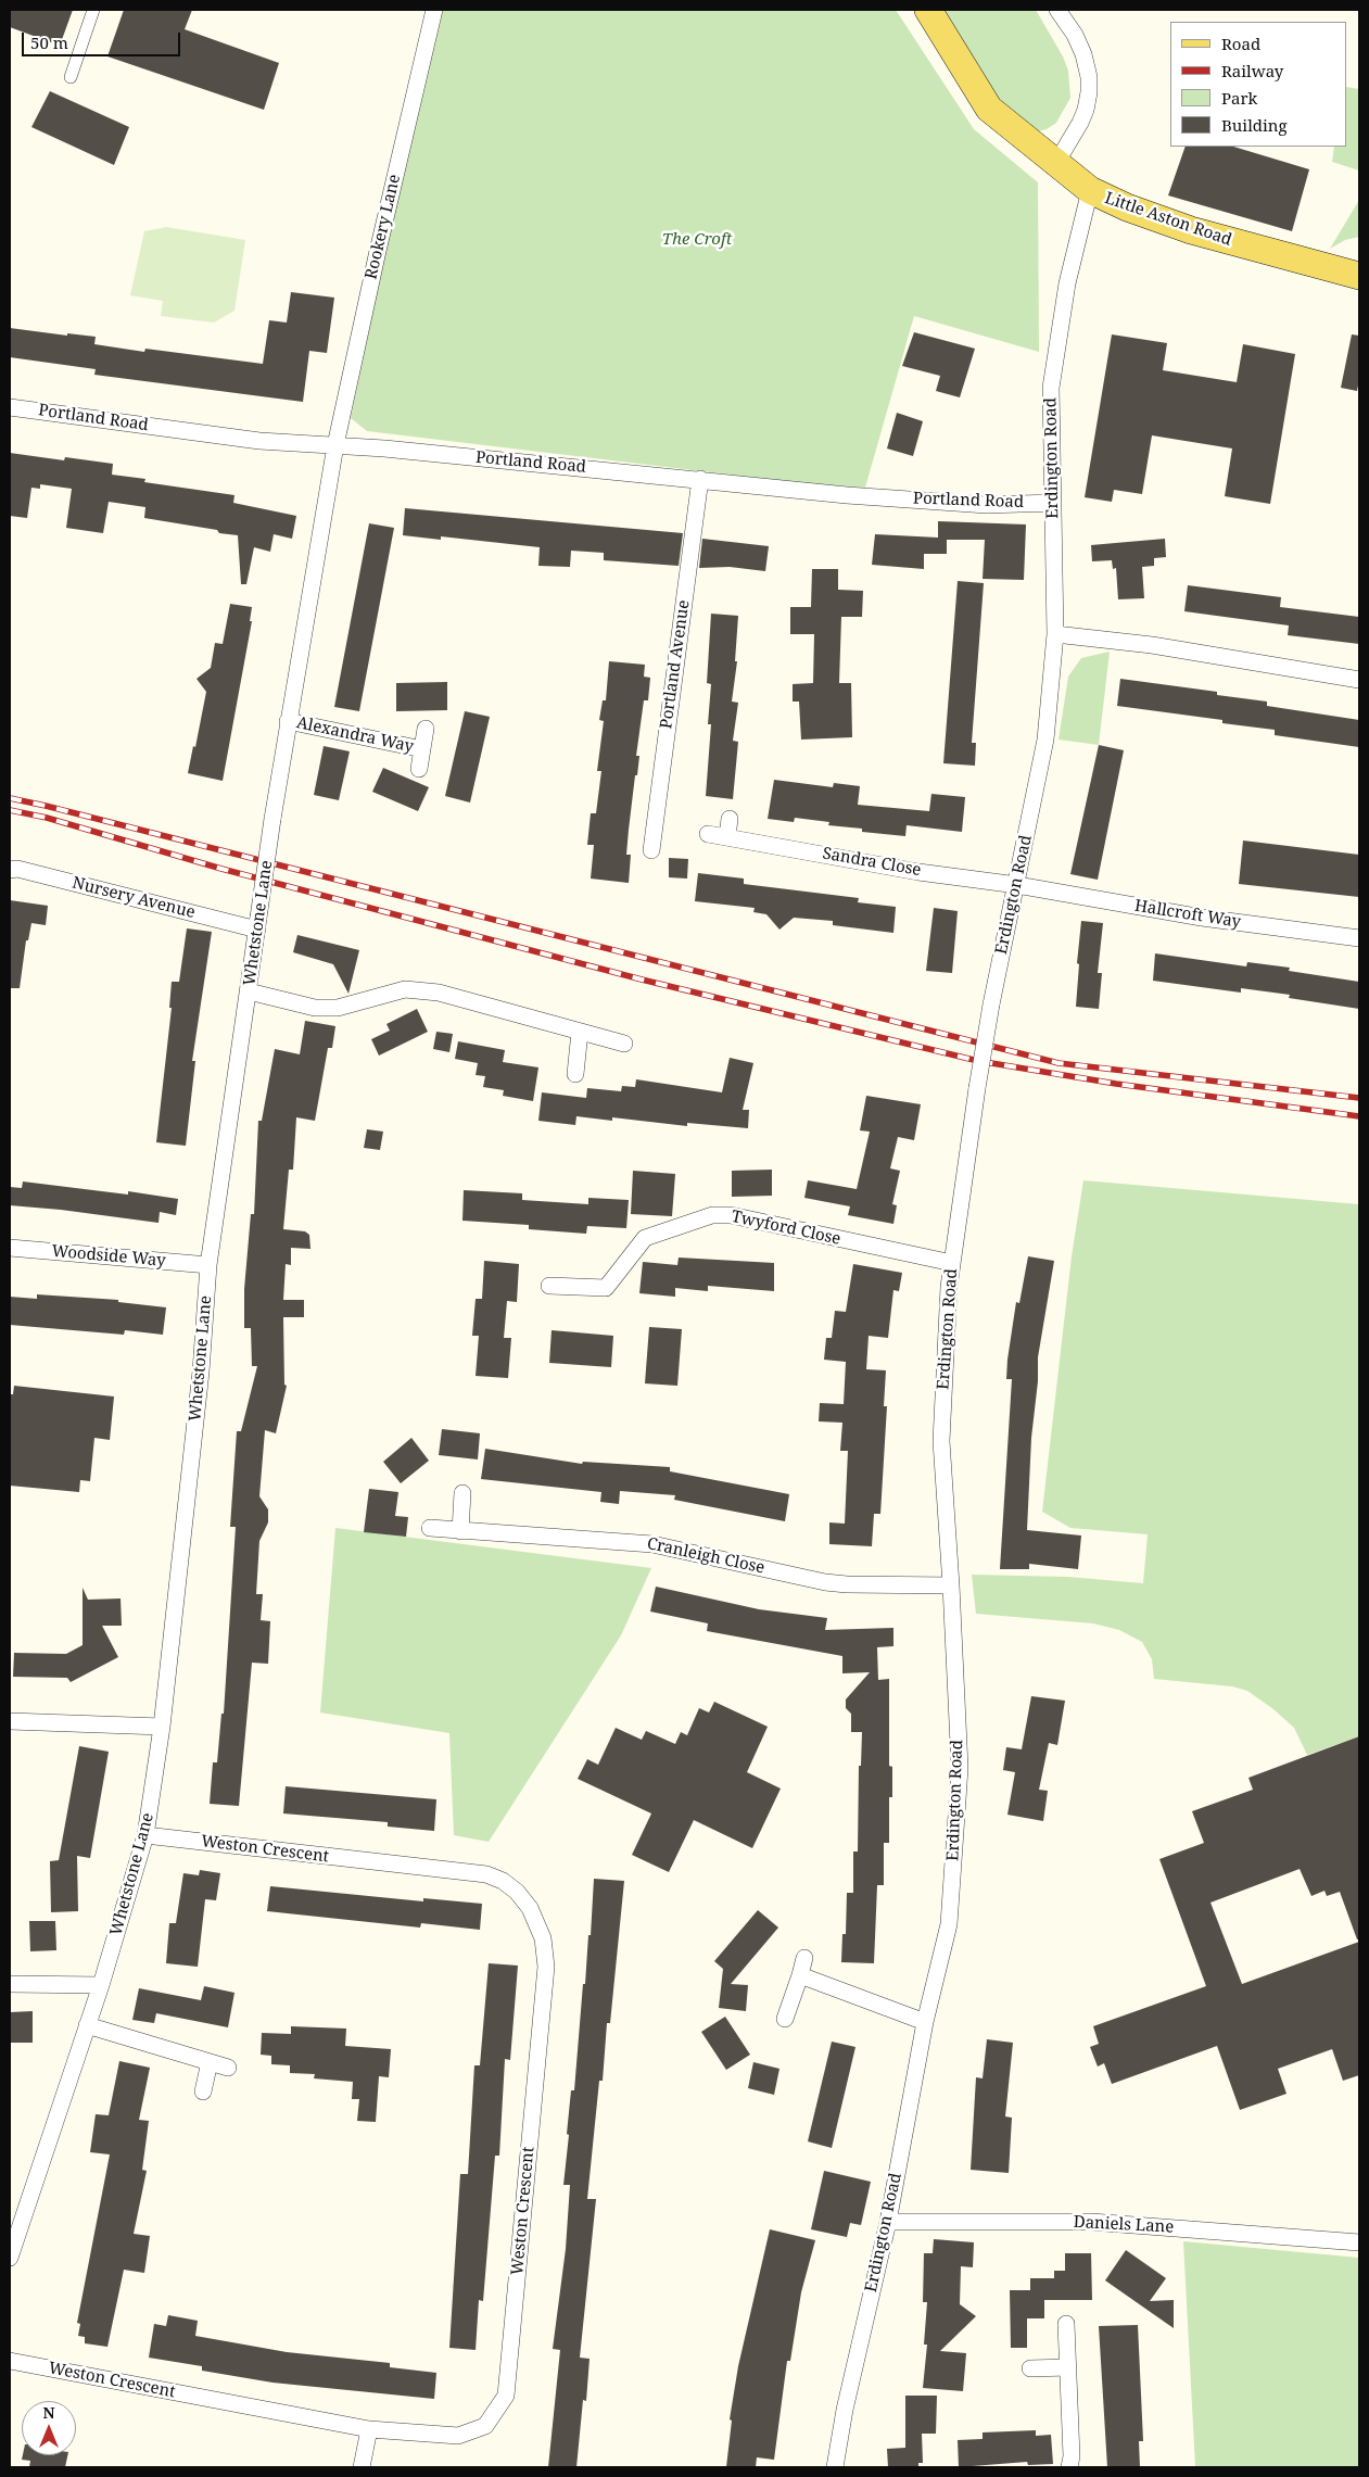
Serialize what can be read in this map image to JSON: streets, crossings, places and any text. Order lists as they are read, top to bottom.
{
  "streets": {
    "main road": ["Little Aston Road"],
    "street": [
      "Rookery Lane",
      "Portland Road",
      "Erdington Road",
      "Portland Avenue",
      "Alexandra Way",
      "Sandra Close",
      "Nursery Avenue",
      "Hallcroft Way",
      "Whetstone Lane",
      "Twyford Close",
      "Woodside Way",
      "Cranleigh Close",
      "Weston Crescent",
      "Daniels Lane"
    ]
  },
  "crossings": [
    ["Little Aston Road", "Erdington Road"],
    ["Rookery Lane", "Portland Road"],
    ["Rookery Lane", "Whetstone Lane"],
    ["Portland Road", "Erdington Road"],
    ["Portland Road", "Portland Avenue"],
    ["Portland Road", "Whetstone Lane"],
    ["Erdington Road", "Sandra Close"],
    ["Erdington Road", "Hallcroft Way"],
    ["Erdington Road", "Twyford Close"],
    ["Erdington Road", "Cranleigh Close"],
    ["Erdington Road", "Daniels Lane"],
    ["Alexandra Way", "Whetstone Lane"],
    ["Sandra Close", "Hallcroft Way"],
    ["Nursery Avenue", "Whetstone Lane"],
    ["Whetstone Lane", "Woodside Way"],
    ["Whetstone Lane", "Weston Crescent"]
  ],
  "parks": ["The Croft"],
  "legend": [
    "Road",
    "Railway",
    "Park",
    "Building"
  ],
  "scale_bar": "50 m",
  "north": "top"
}
